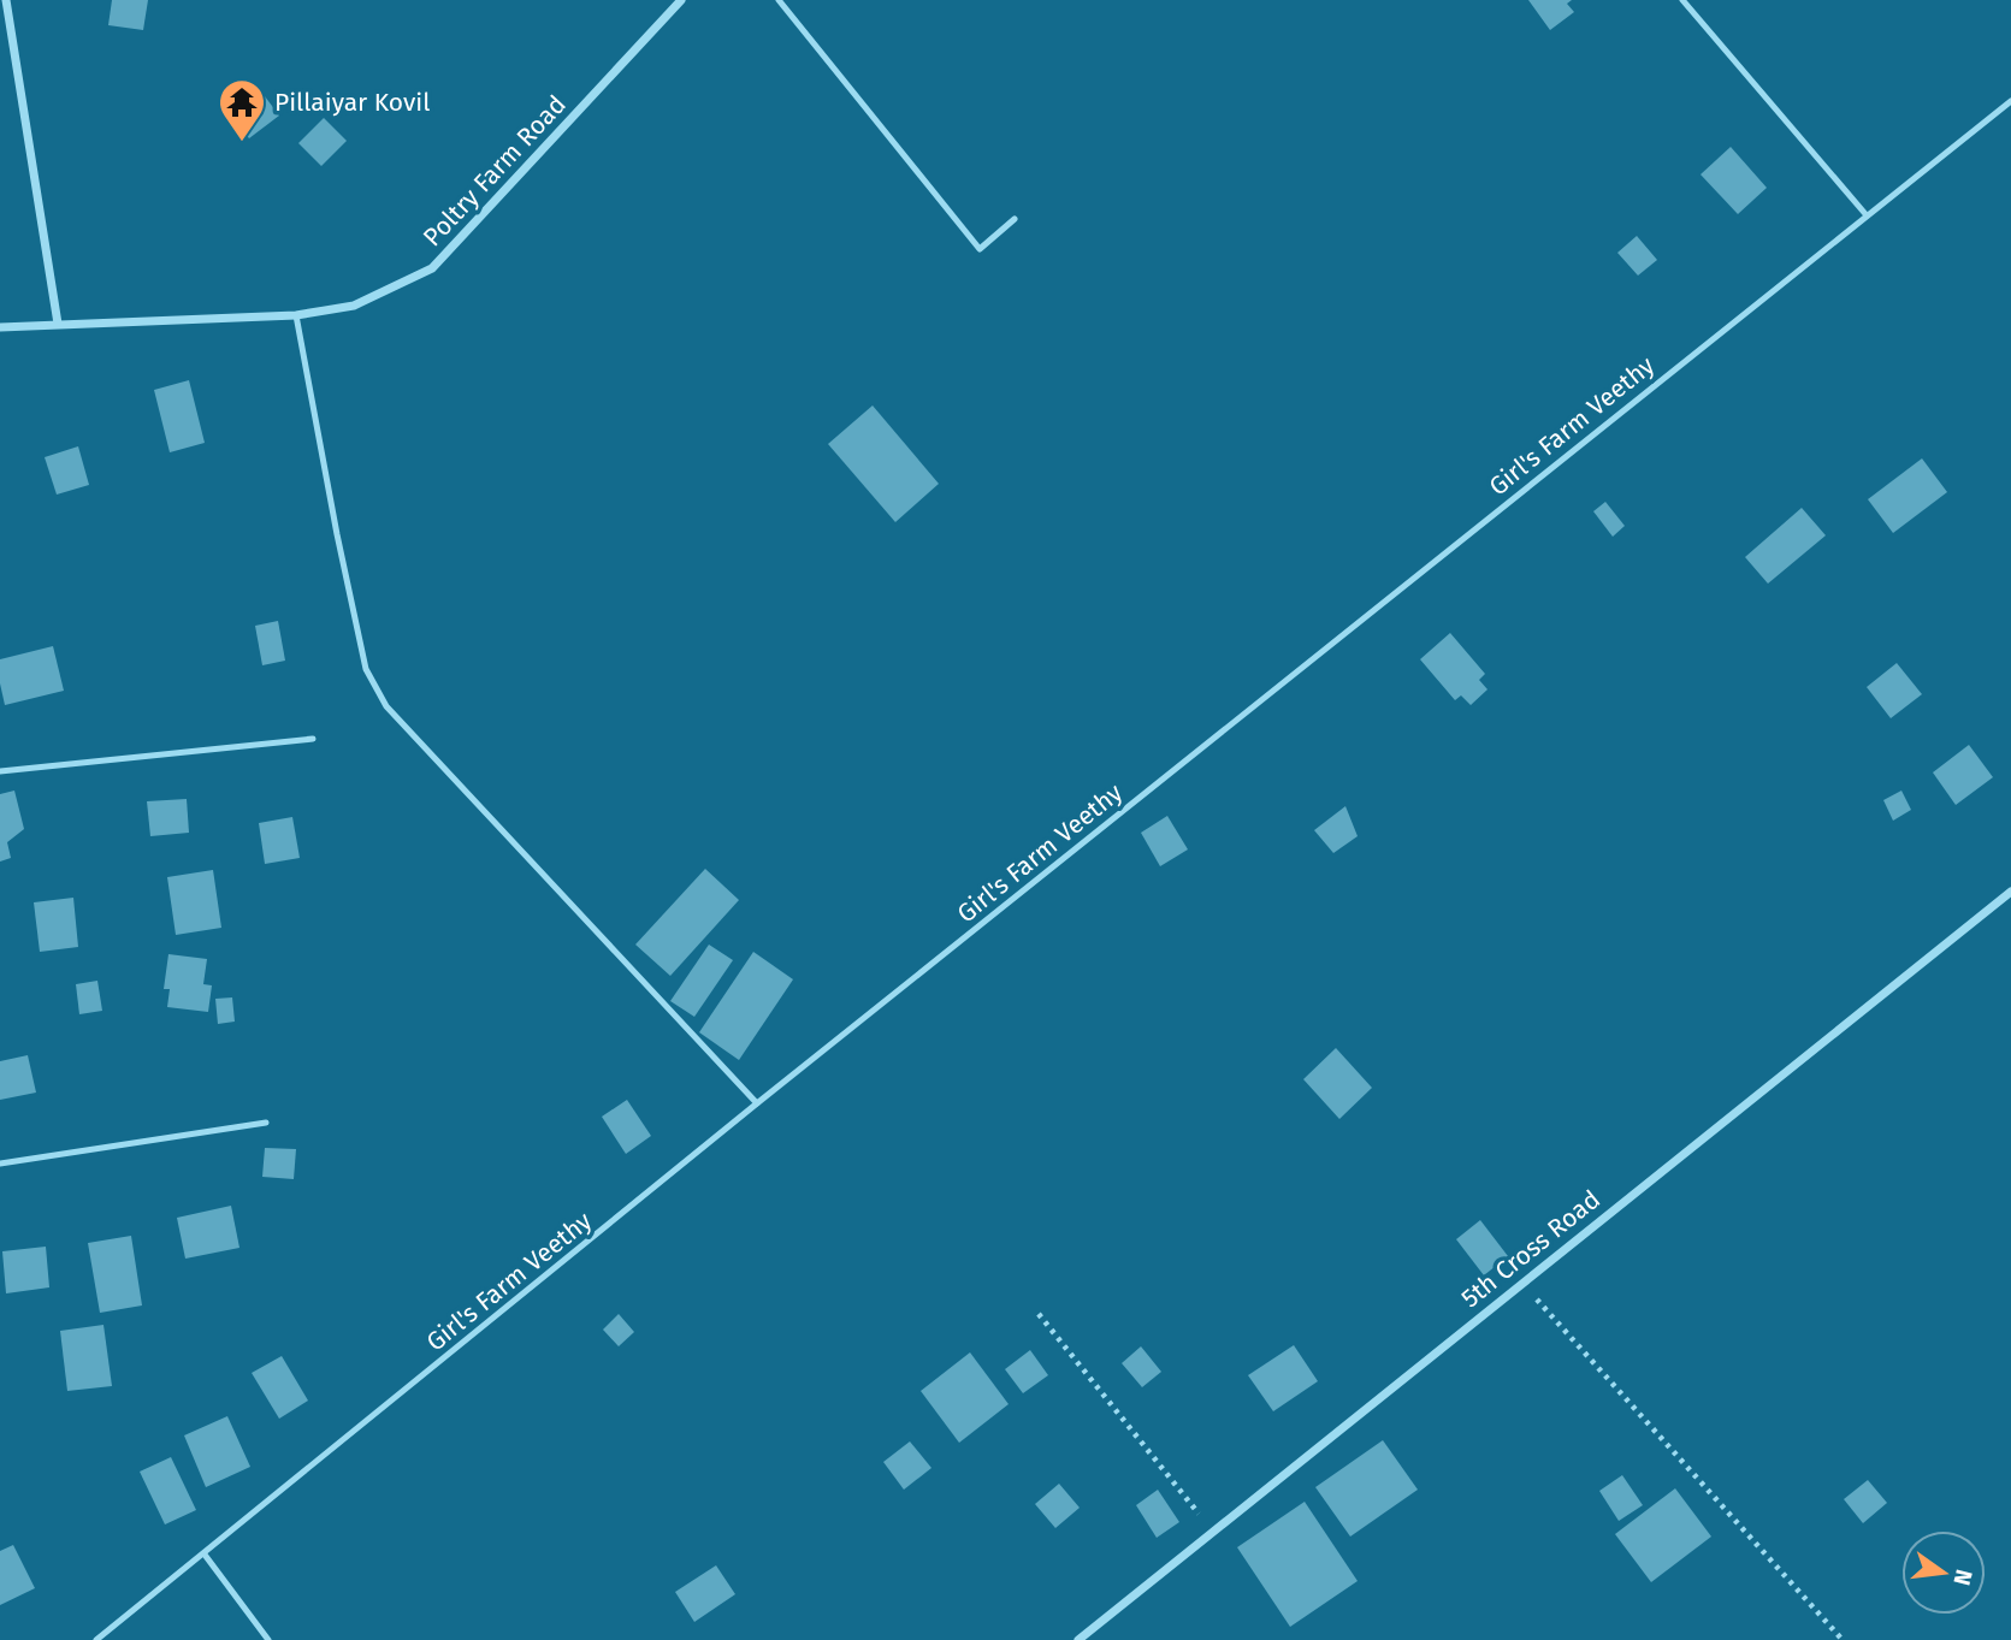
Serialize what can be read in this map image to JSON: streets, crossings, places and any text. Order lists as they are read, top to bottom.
{
  "streets": {
    "street": ["Poltry Farm Road", "5th Cross Road"],
    "lane": ["Girl's Farm Veethy"]
  },
  "places": {
    "temple": ["Pillaiyar Kovil"]
  },
  "north": "right"
}
